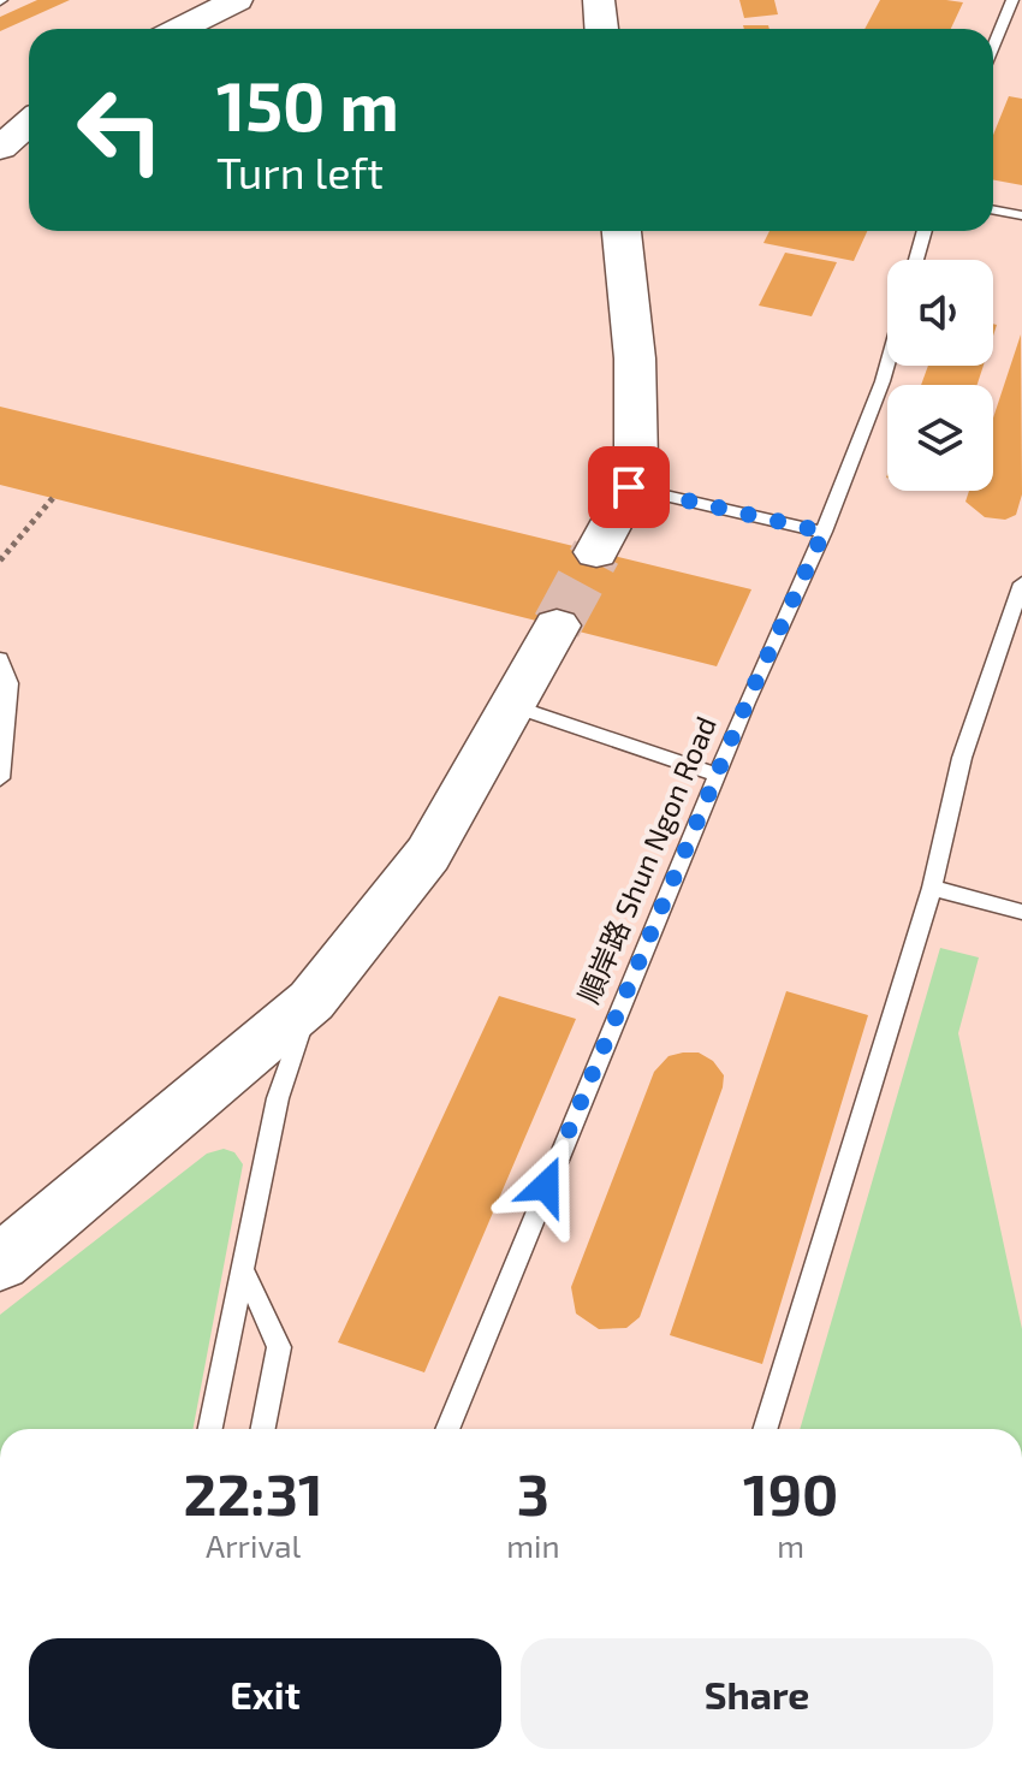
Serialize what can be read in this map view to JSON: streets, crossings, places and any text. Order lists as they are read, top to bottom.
{
  "streets": {
    "lane": ["順岸路 Shun Ngon Road"]
  },
  "page": {
    "turn": ["150 m", "Turn left"],
    "eta": [
      "22:31",
      "Arrival",
      "3",
      "min",
      "190",
      "m"
    ],
    "buttons": ["Exit", "Share"]
  }
}
